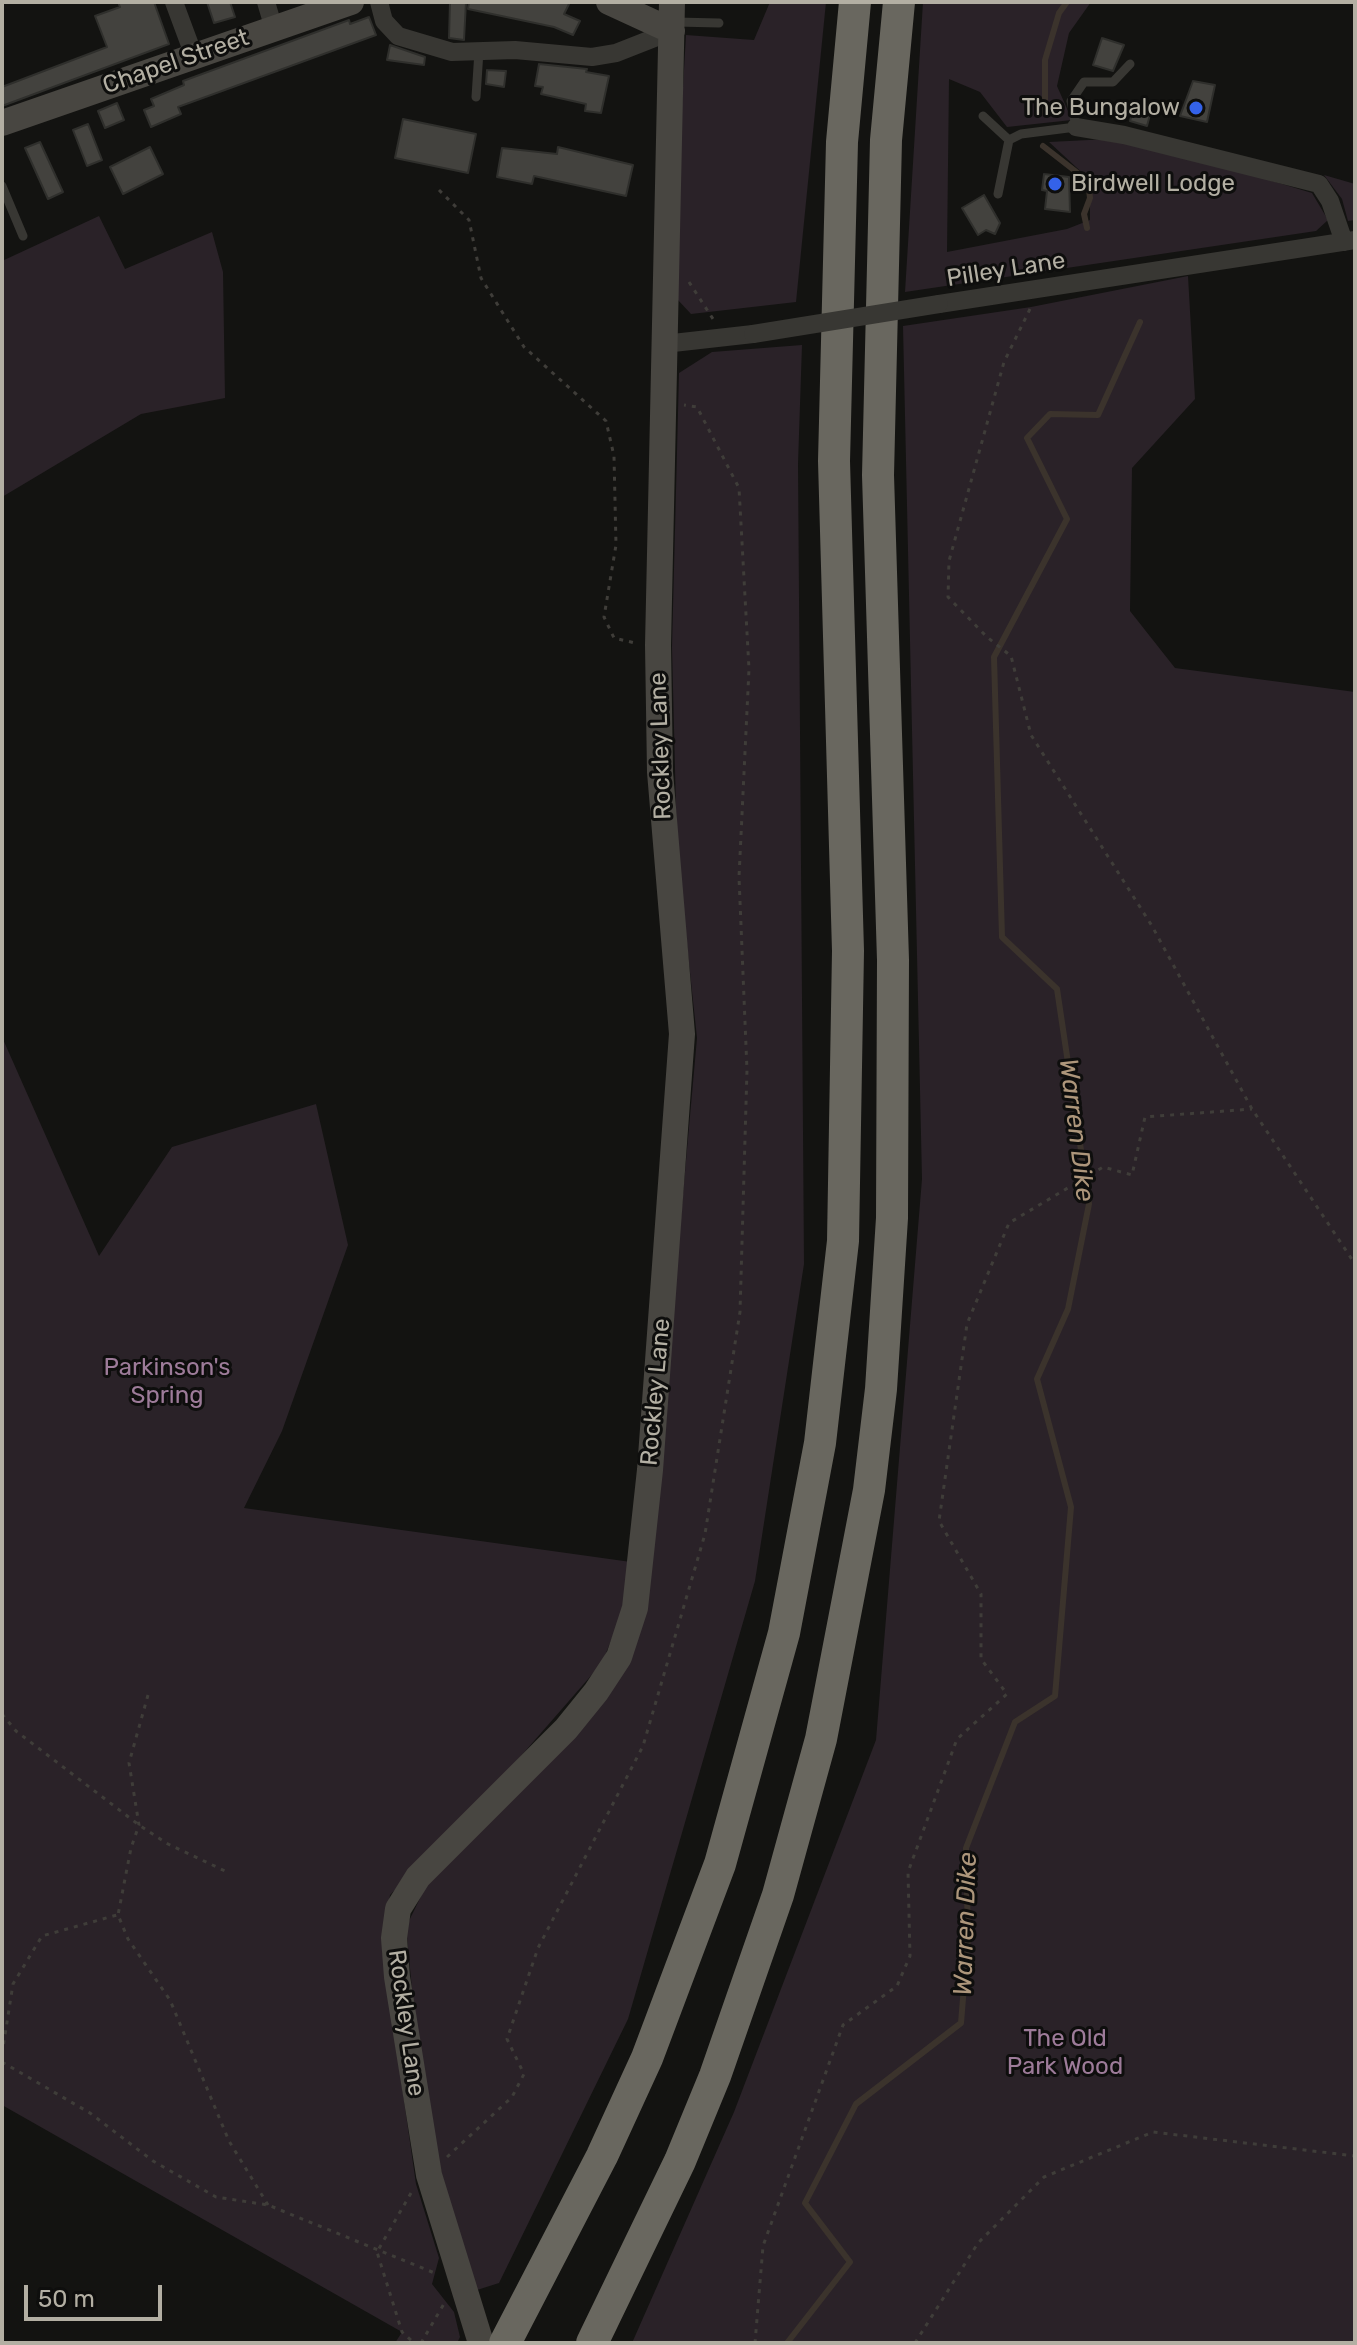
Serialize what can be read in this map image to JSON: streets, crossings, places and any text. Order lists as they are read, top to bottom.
{
  "streets": {
    "street": ["Chapel Street", "Pilley Lane", "Rockley Lane"]
  },
  "crossings": [
    ["Pilley Lane", "Rockley Lane"]
  ],
  "water": ["Warren Dike"],
  "parks": ["Parkinson's Spring", "The Old Park Wood"],
  "places": ["The Bungalow", "Birdwell Lodge"],
  "scale_bar": "50 m"
}
